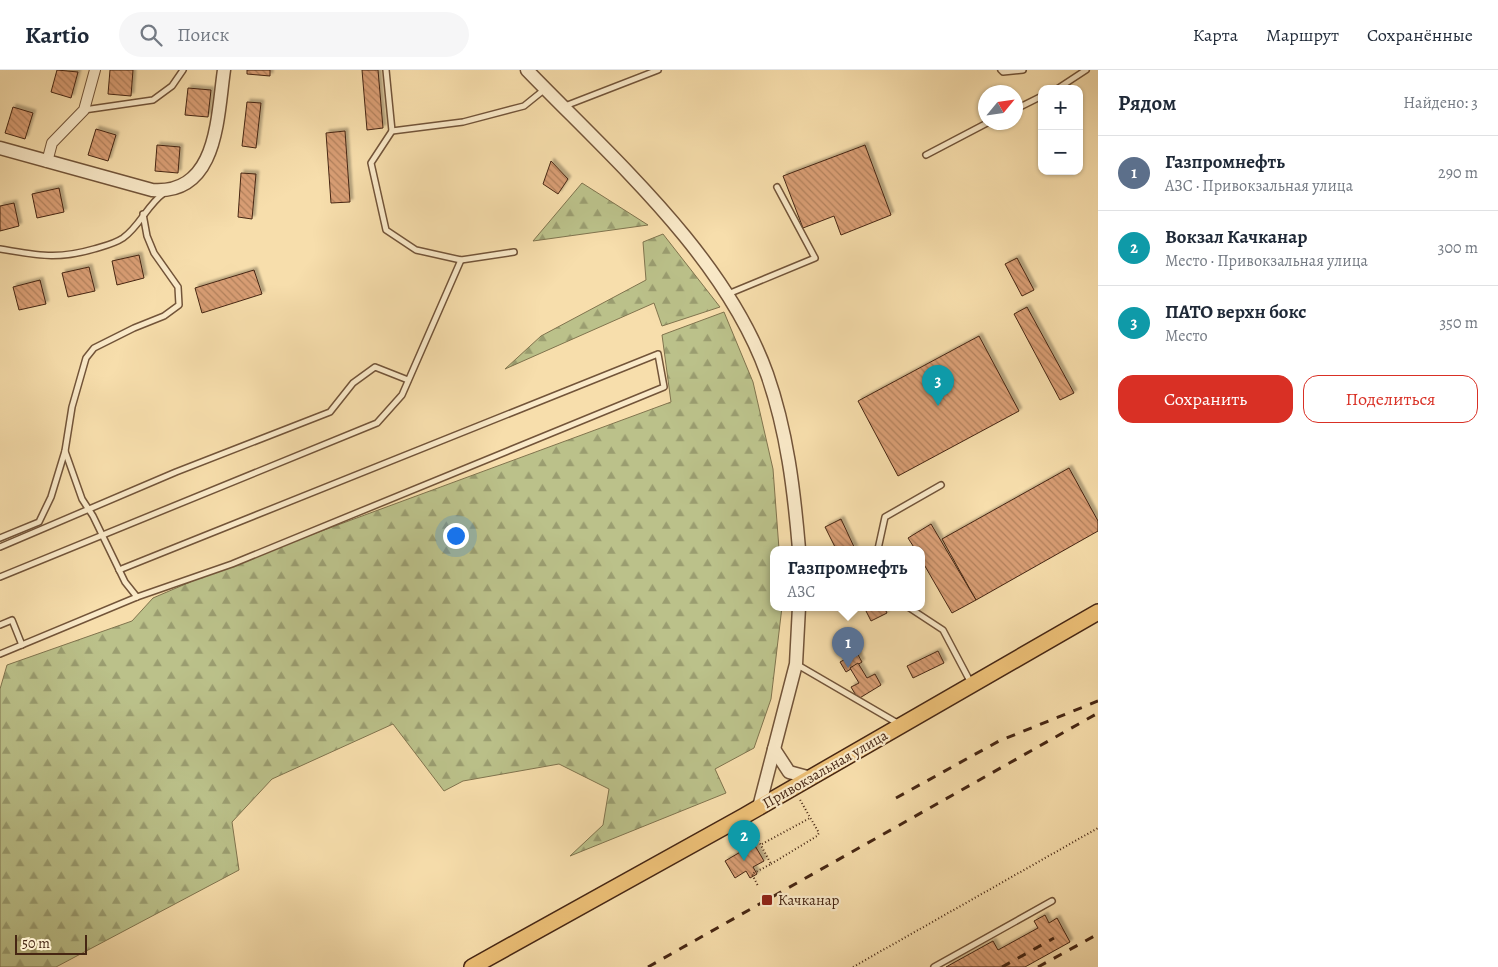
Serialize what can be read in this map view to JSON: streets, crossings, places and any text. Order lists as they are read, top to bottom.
{
  "streets": {
    "main road": ["Привокзальная улица"]
  },
  "places": {
    "transit": ["Качканар"]
  },
  "scale_bar": "50 m",
  "north": "top right",
  "page": {
    "header": "Kartio",
    "search": "Поиск",
    "nav": ["Карта", "Маршрут", "Сохранённые"],
    "heading": ["Рядом", "Найдено: 3"],
    "map_buttons": ["+", "−"],
    "list": [
      {
        "mark": "1",
        "name": "Газпромнефть",
        "note": "АЗС · Привокзальная улица",
        "value": "290 m"
      },
      {
        "mark": "2",
        "name": "Вокзал Качканар",
        "note": "Место · Привокзальная улица",
        "value": "300 m"
      },
      {
        "mark": "3",
        "name": "ПАТО верхн бокс",
        "note": "Место",
        "value": "350 m"
      }
    ],
    "buttons": ["Сохранить", "Поделиться"],
    "pins": ["3", "1", "2"],
    "popup": ["Газпромнефть", "АЗС"],
    "scale": "50 m"
  }
}
